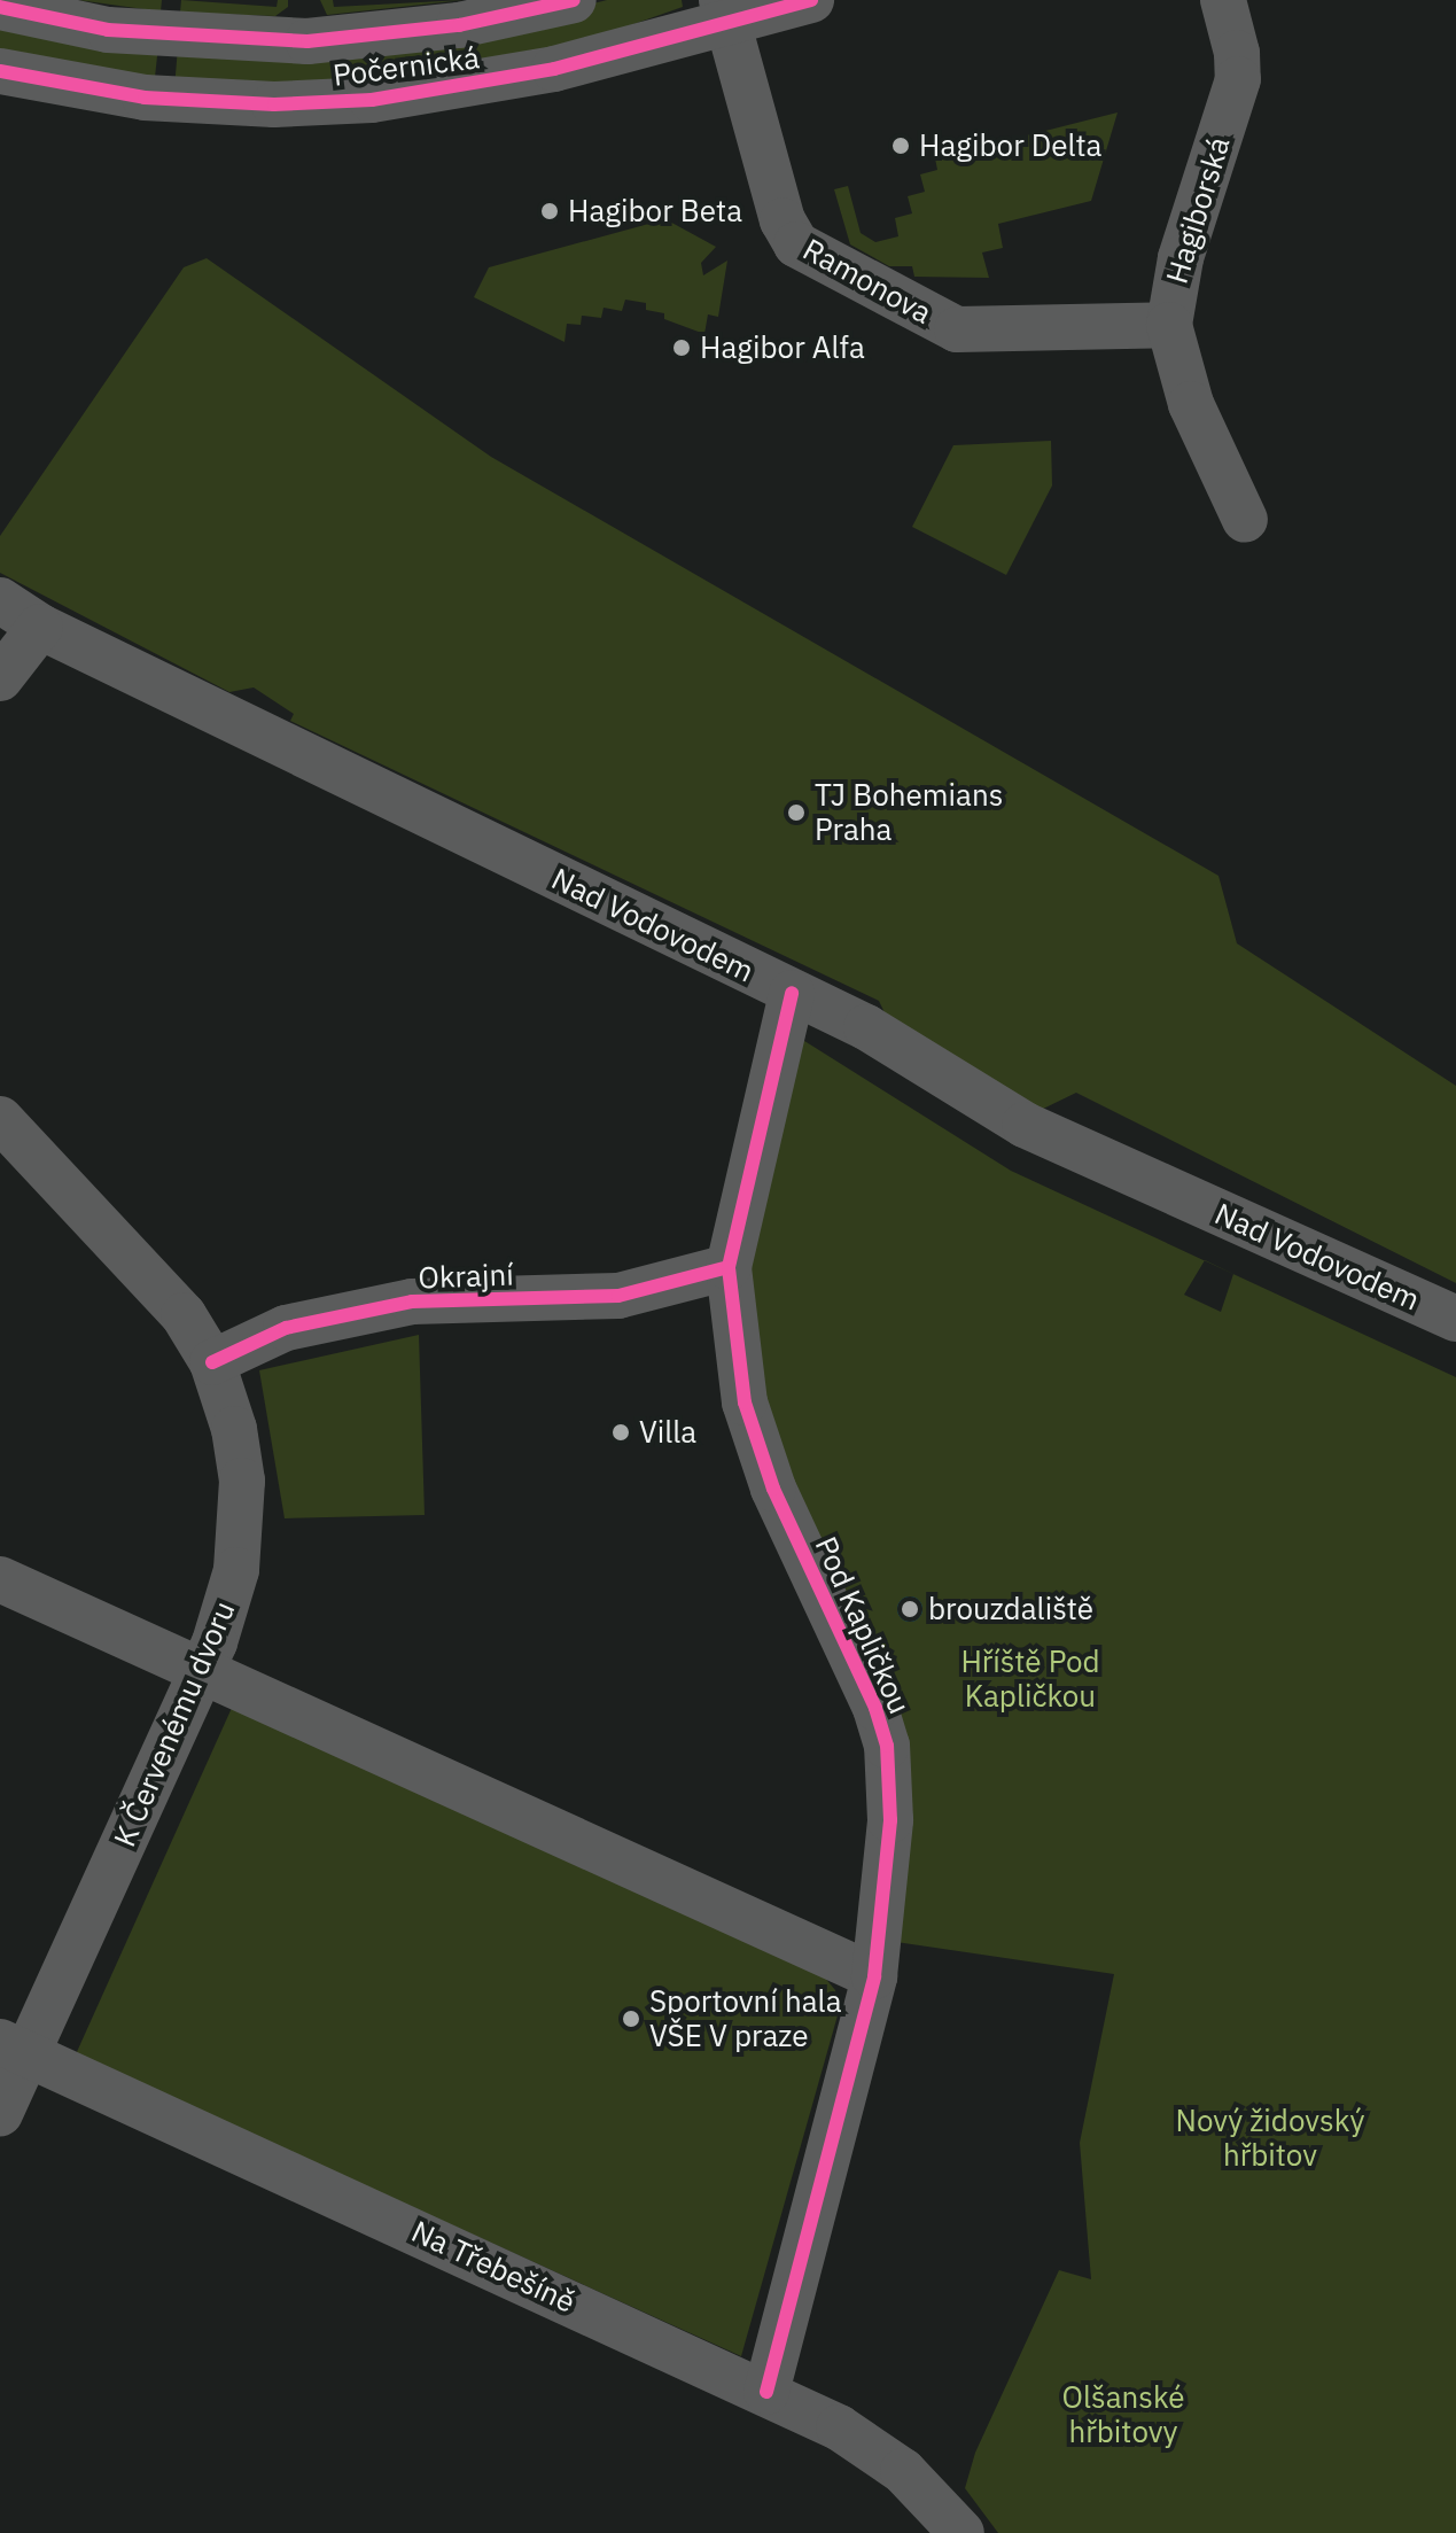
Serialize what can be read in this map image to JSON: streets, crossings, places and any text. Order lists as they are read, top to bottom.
{
  "streets": {
    "street": [
      "Počernická",
      "Hagiborská",
      "Ramonova",
      "Nad Vodovodem",
      "Okrajní",
      "Pod Kapličkou",
      "K Červenému dvoru",
      "Na Třebešíně"
    ]
  },
  "crossings": [
    ["Počernická", "Ramonova"],
    ["Hagiborská", "Ramonova"],
    ["Nad Vodovodem", "Pod Kapličkou"],
    ["Okrajní", "Pod Kapličkou"],
    ["Okrajní", "K Červenému dvoru"],
    ["Pod Kapličkou", "Na Třebešíně"],
    ["K Červenému dvoru", "Na Třebešíně"]
  ],
  "parks": ["Hříště Pod Kapličkou", "Nový židovský hřbitov", "Olšanské hřbitovy"],
  "places": [
    "Hagibor Delta",
    "Hagibor Beta",
    "Hagibor Alfa",
    "TJ Bohemians Praha",
    "Villa",
    "brouzdaliště",
    "Sportovní hala VŠE V praze"
  ]
}
